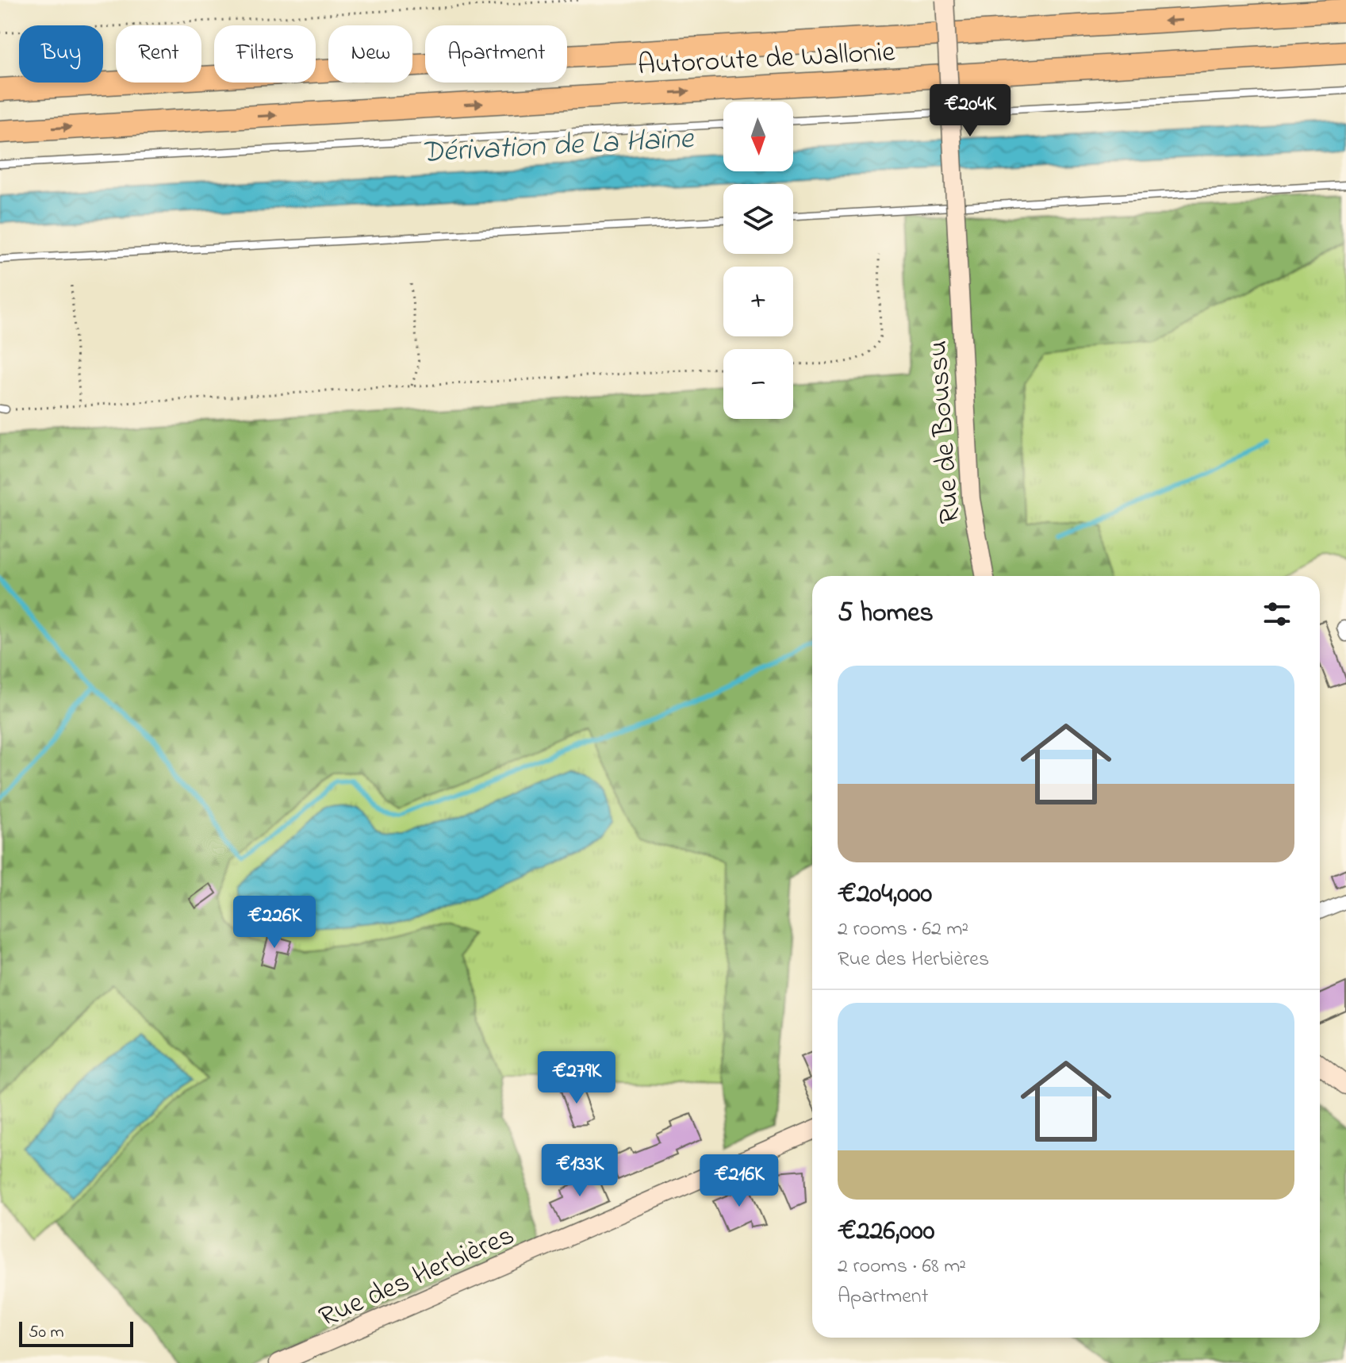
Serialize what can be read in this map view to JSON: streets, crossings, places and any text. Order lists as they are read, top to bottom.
{
  "streets": {
    "highway": ["Autoroute de Wallonie"],
    "street": ["Rue de Boussu", "Rue des Herbières"]
  },
  "water": ["Dérivation de La Haine"],
  "scale_bar": "50 m",
  "north": "bottom",
  "page": {
    "chip": [
      "Buy",
      "Rent",
      "Filters",
      "New",
      "Apartment"
    ],
    "price": [
      "€204K",
      "€226K",
      "€279K",
      "€133K",
      "€216K"
    ],
    "map_buttons": ["+", "−"],
    "heading": "5 homes",
    "list": [
      {
        "name": "€204,000",
        "note": "2 rooms · 62 m² · Rue des Herbières"
      },
      {
        "name": "€226,000",
        "note": "2 rooms · 68 m² · Apartment"
      }
    ],
    "scale": "50 m"
  }
}
